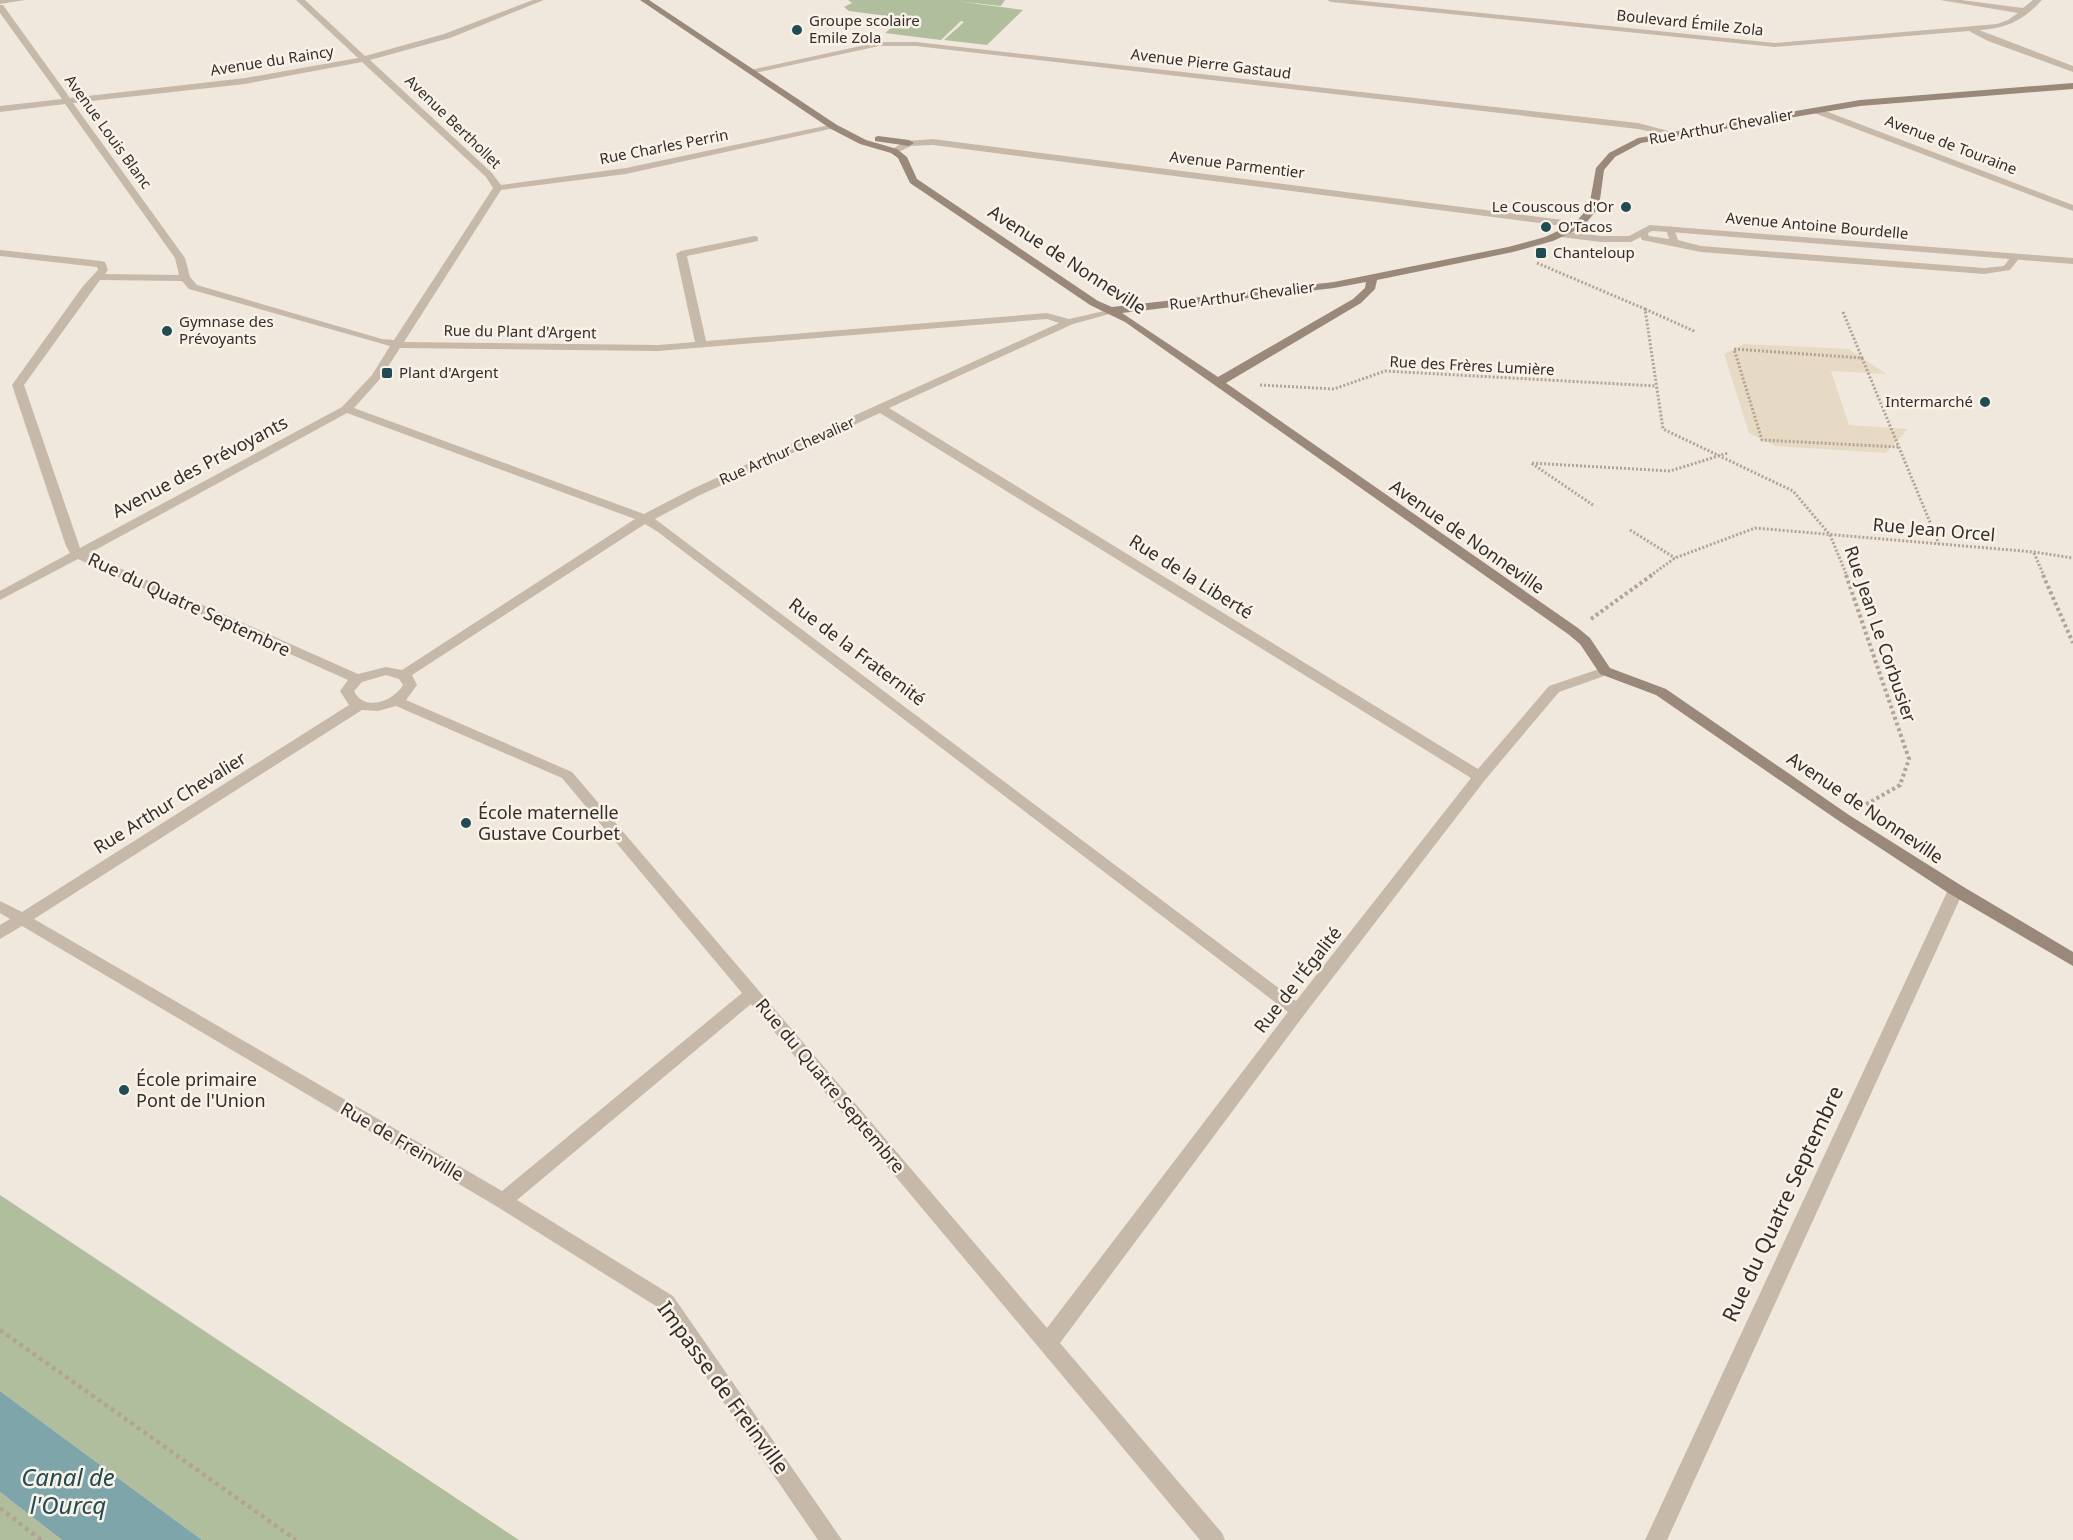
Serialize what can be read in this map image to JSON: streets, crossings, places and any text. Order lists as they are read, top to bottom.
{
  "streets": {
    "street": [
      "Boulevard Émile Zola",
      "Avenue du Raincy",
      "Avenue Pierre Gastaud",
      "Avenue Berthollet",
      "Rue Arthur Chevalier",
      "Avenue Louis Blanc",
      "Avenue de Touraine",
      "Rue Charles Perrin",
      "Avenue Parmentier",
      "Avenue Antoine Bourdelle",
      "Avenue de Nonneville",
      "Rue du Plant d'Argent",
      "Avenue des Prévoyants",
      "Rue de la Liberté",
      "Rue du Quatre Septembre",
      "Rue de la Fraternité",
      "Rue de l'Égalité",
      "Rue de Freinville",
      "Impasse de Freinville"
    ],
    "path": ["Rue des Frères Lumière", "Rue Jean Orcel", "Rue Jean Le Corbusier"]
  },
  "crossings": [
    ["Avenue du Raincy", "Avenue Berthollet"],
    ["Avenue du Raincy", "Avenue Louis Blanc"],
    ["Avenue Pierre Gastaud", "Rue Arthur Chevalier"],
    ["Avenue Berthollet", "Rue Charles Perrin"],
    ["Avenue Berthollet", "Rue du Plant d'Argent"],
    ["Avenue Berthollet", "Avenue des Prévoyants"],
    ["Rue Arthur Chevalier", "Avenue de Touraine"],
    ["Rue Arthur Chevalier", "Avenue Parmentier"],
    ["Rue Arthur Chevalier", "Avenue Antoine Bourdelle"],
    ["Rue Arthur Chevalier", "Avenue de Nonneville"],
    ["Rue Arthur Chevalier", "Rue du Plant d'Argent"],
    ["Rue Arthur Chevalier", "Rue de la Liberté"],
    ["Rue Arthur Chevalier", "Rue de la Fraternité"],
    ["Rue Arthur Chevalier", "Rue de Freinville"],
    ["Avenue Louis Blanc", "Rue du Plant d'Argent"],
    ["Avenue Parmentier", "Avenue de Nonneville"],
    ["Avenue de Nonneville", "Rue des Frères Lumière"],
    ["Avenue de Nonneville", "Rue Jean Orcel"],
    ["Avenue de Nonneville", "Rue du Quatre Septembre"],
    ["Avenue de Nonneville", "Rue Jean Le Corbusier"],
    ["Avenue de Nonneville", "Rue de l'Égalité"],
    ["Rue du Plant d'Argent", "Avenue des Prévoyants"],
    ["Rue du Plant d'Argent", "Rue du Quatre Septembre"],
    ["Rue des Frères Lumière", "Rue Jean Le Corbusier"],
    ["Avenue des Prévoyants", "Rue du Quatre Septembre"],
    ["Avenue des Prévoyants", "Rue de la Fraternité"],
    ["Rue Jean Orcel", "Rue Jean Le Corbusier"],
    ["Rue de la Liberté", "Rue de l'Égalité"],
    ["Rue du Quatre Septembre", "Rue de l'Égalité"],
    ["Rue de la Fraternité", "Rue de l'Égalité"],
    ["Rue de Freinville", "Impasse de Freinville"]
  ],
  "water": ["Canal de l'Ourcq"],
  "places": {
    "other": [
      "Groupe scolaire Emile Zola",
      "Le Couscous d'Or",
      "O'Tacos",
      "Gymnase des Prévoyants",
      "Intermarché",
      "École maternelle Gustave Courbet",
      "École primaire Pont de l'Union"
    ],
    "transit": ["Chanteloup", "Plant d'Argent"]
  }
}
